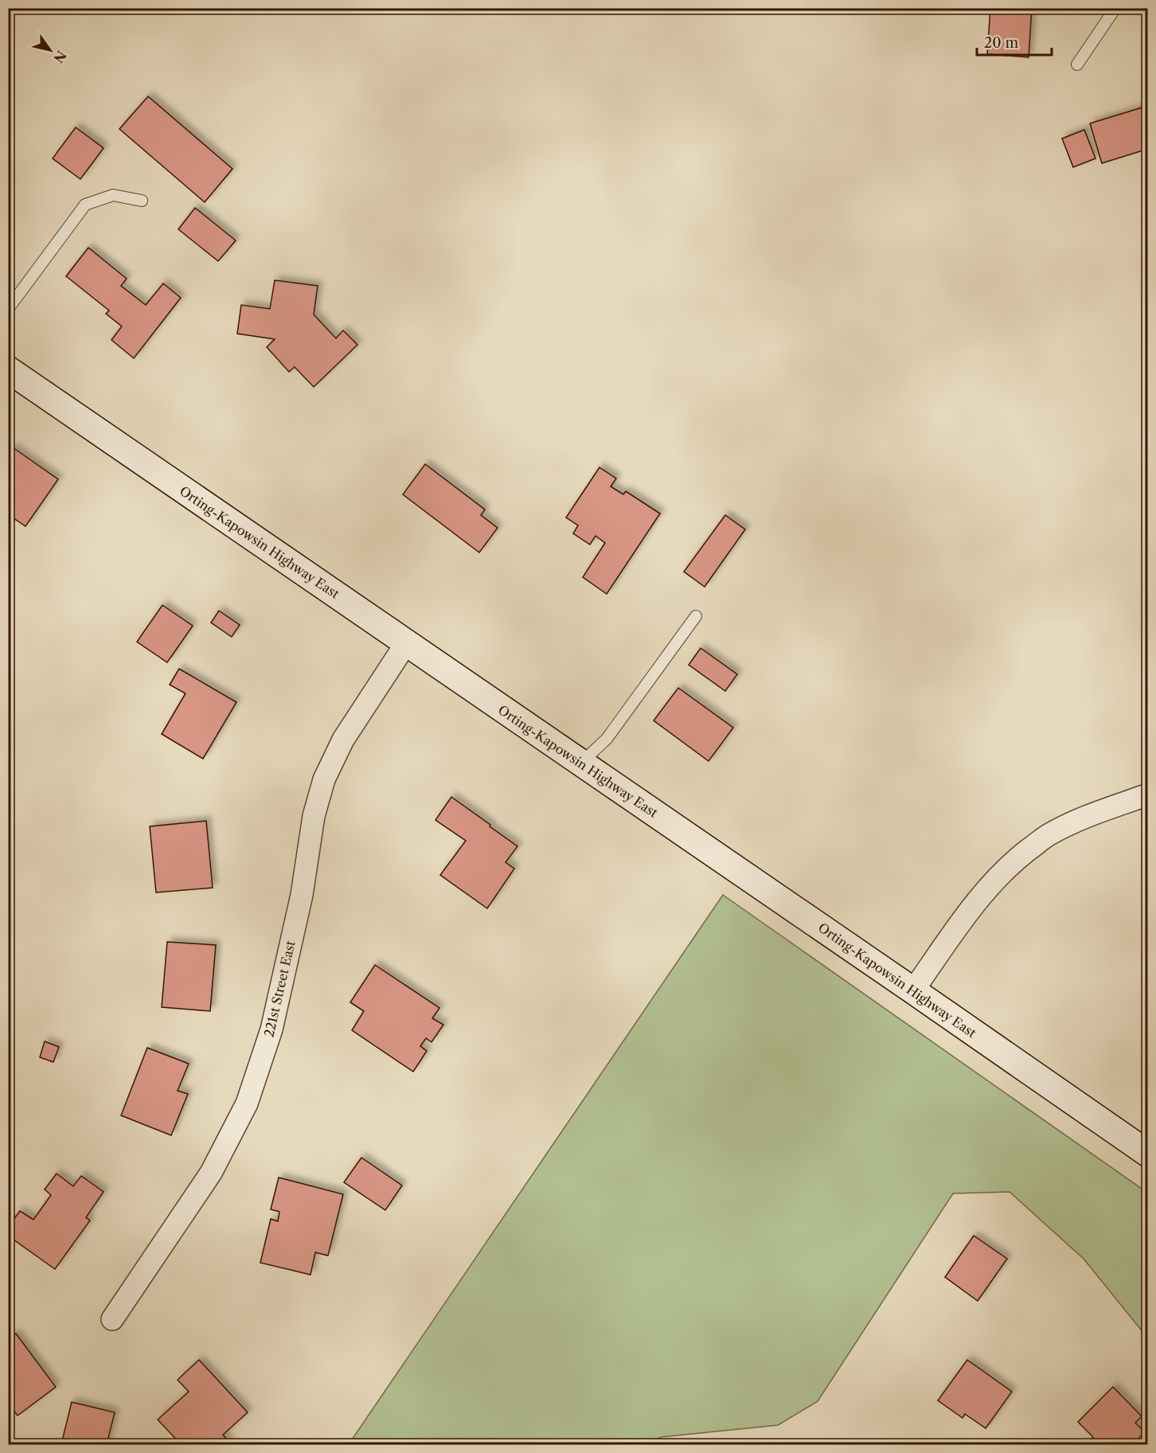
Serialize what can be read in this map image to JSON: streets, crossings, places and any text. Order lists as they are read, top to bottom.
{
  "streets": {
    "main road": ["Orting-Kapowsin Highway East"],
    "street": ["221st Street East"]
  },
  "crossings": [
    ["Orting-Kapowsin Highway East", "221st Street East"]
  ],
  "scale_bar": "20 m",
  "north": "bottom right"
}
